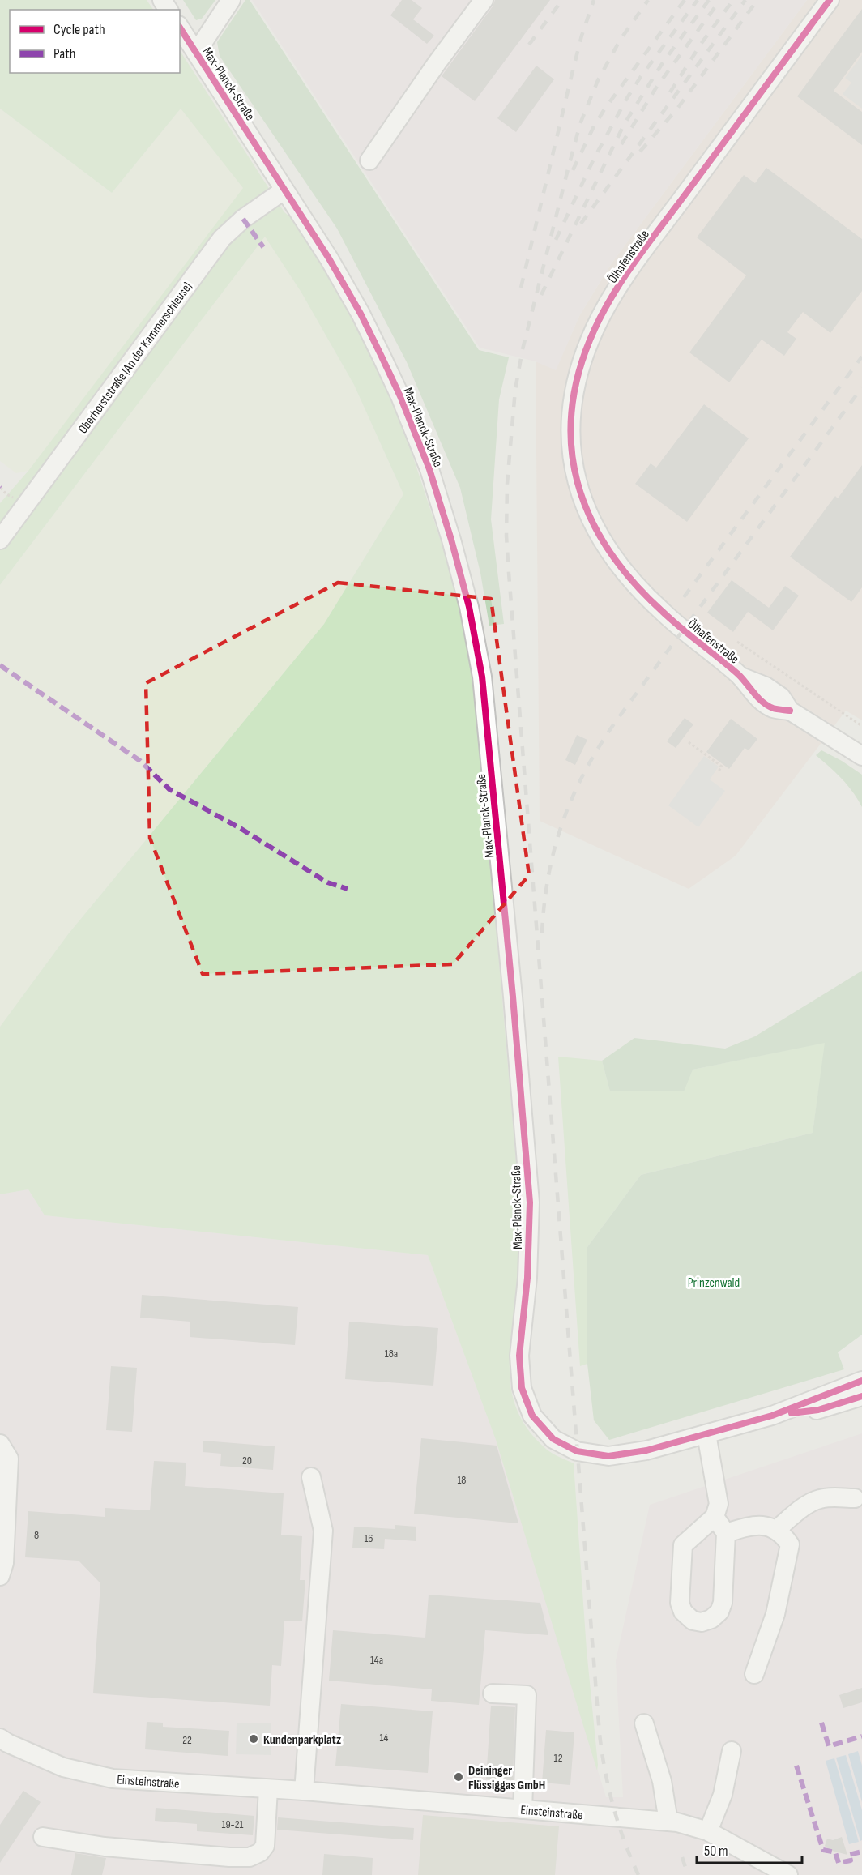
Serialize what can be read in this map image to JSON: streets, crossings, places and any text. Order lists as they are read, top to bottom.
{
  "streets": {
    "street": [
      "Max-Planck-Straße",
      "Ölhafenstraße",
      "Oberhorststraße (An der Kammerschleuse)",
      "Einsteinstraße"
    ]
  },
  "crossings": [
    ["Max-Planck-Straße", "Oberhorststraße (An der Kammerschleuse)"]
  ],
  "parks": ["Prinzenwald"],
  "places": ["Kundenparkplatz", "Deininger Flüssiggas GmbH"],
  "house_numbers": [
    "18a",
    "20",
    "18",
    "8",
    "16",
    "14a",
    "14",
    "22",
    "12",
    "19-21"
  ],
  "legend": ["Cycle path", "Path"],
  "scale_bar": "50 m"
}
